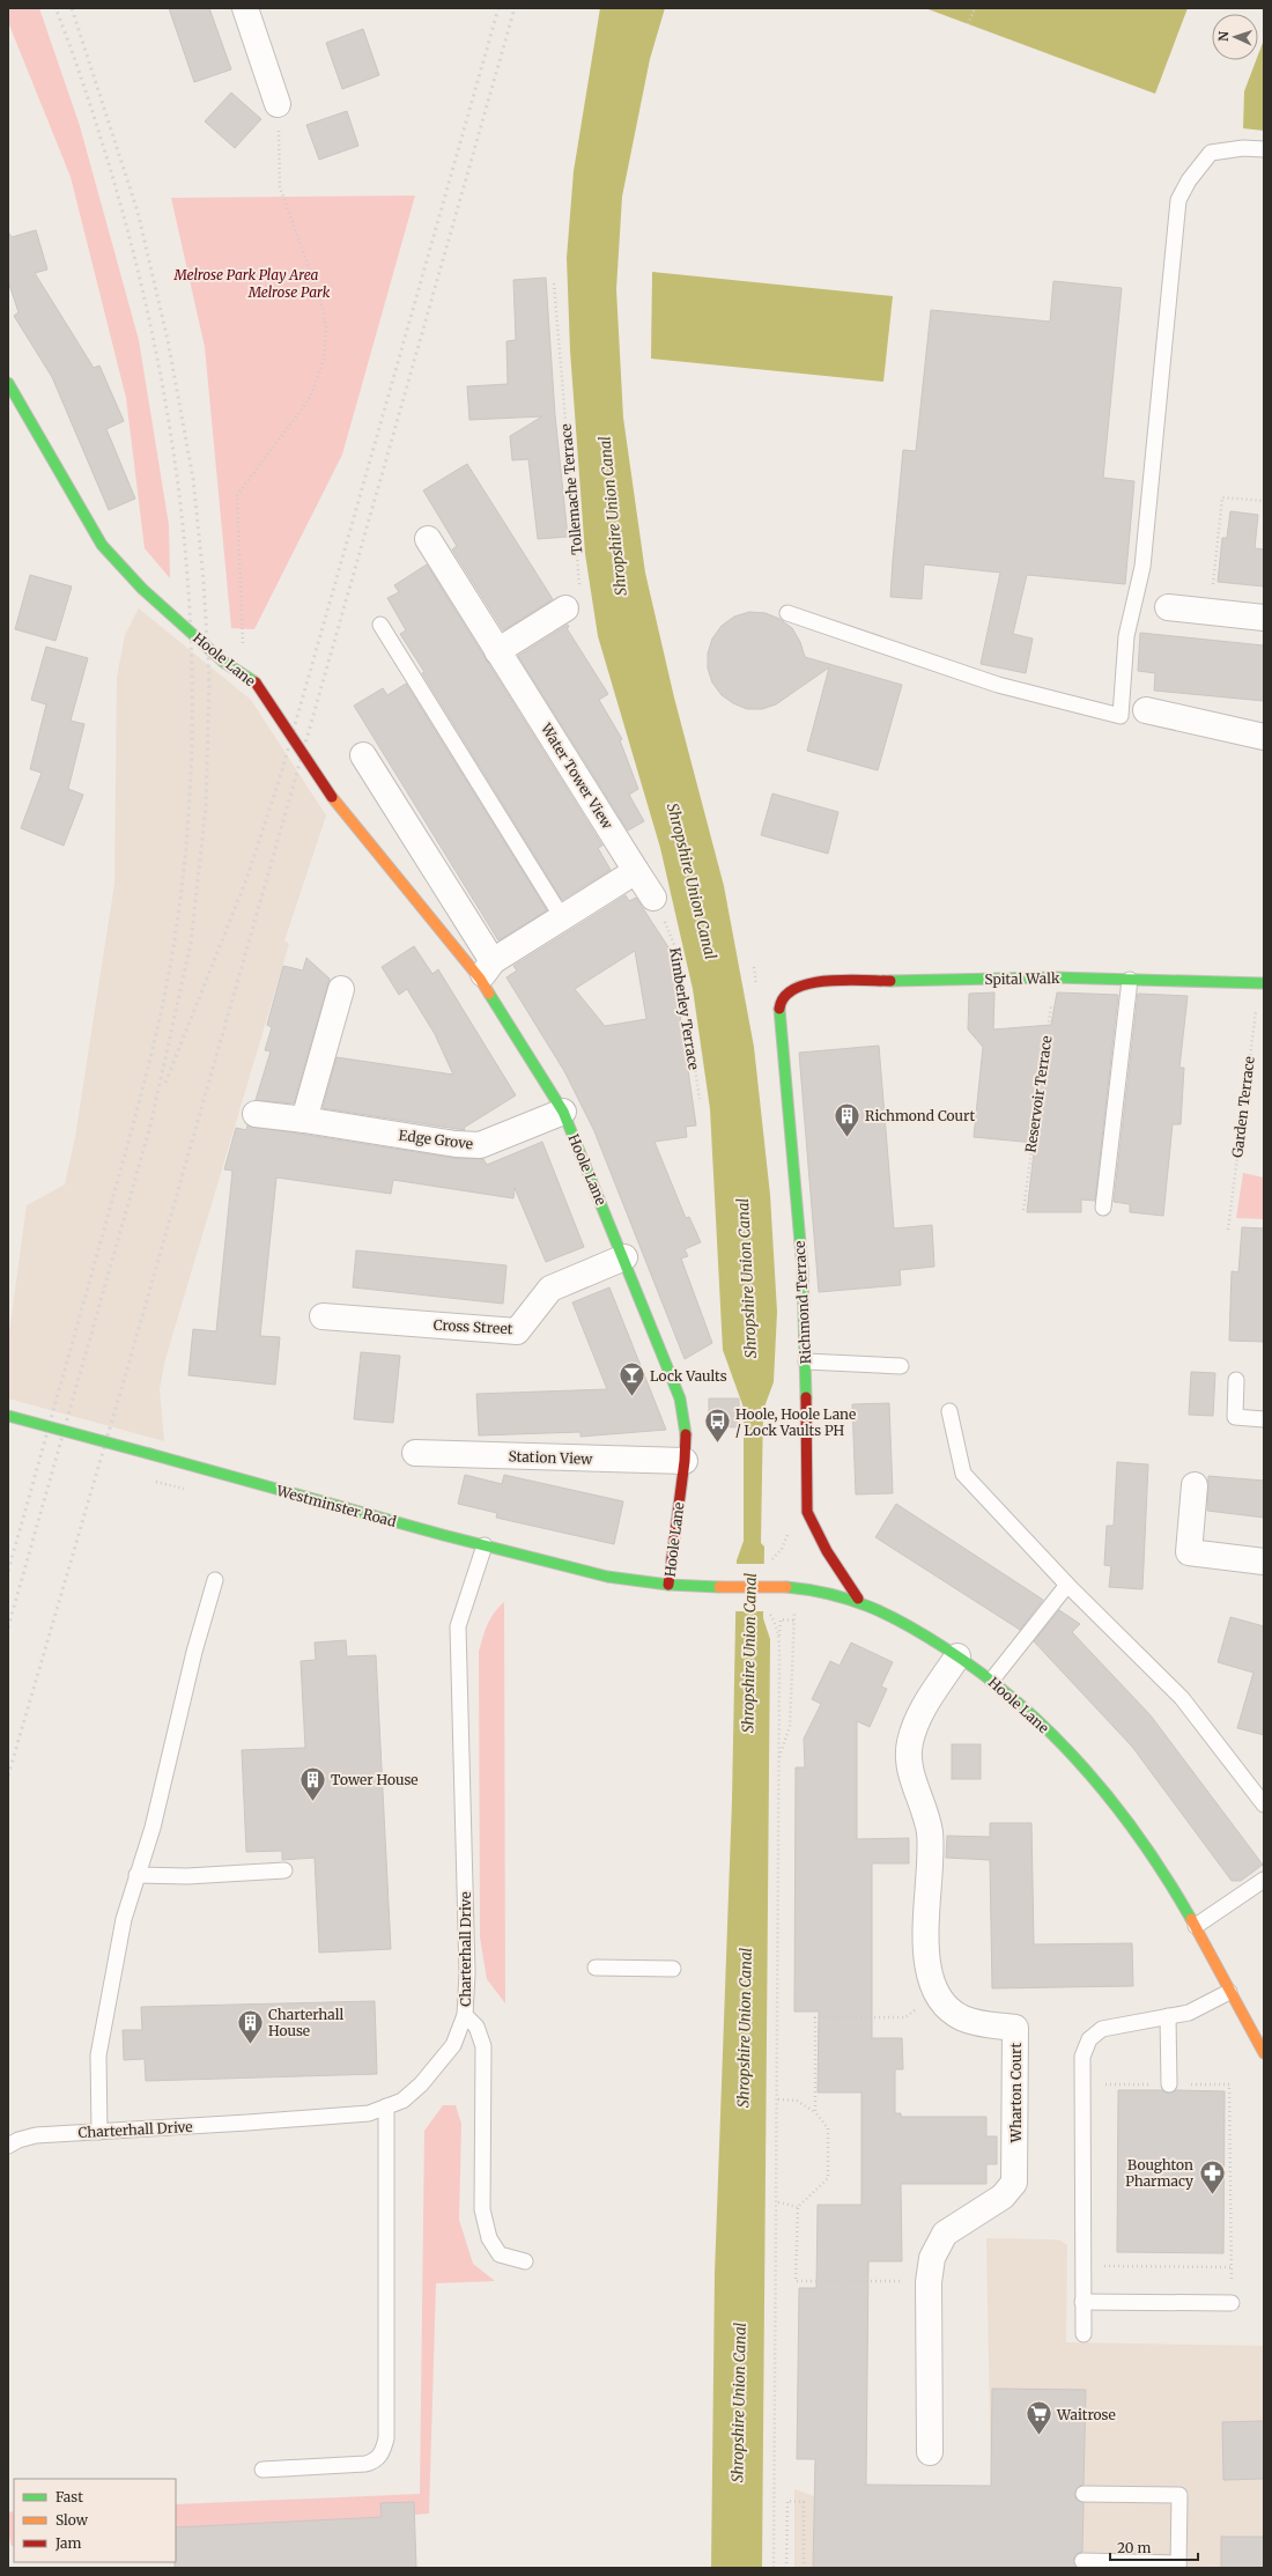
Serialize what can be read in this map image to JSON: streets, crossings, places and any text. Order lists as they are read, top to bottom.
{
  "streets": {
    "street": [
      "Hoole Lane",
      "Water Tower View",
      "Spital Walk",
      "Edge Grove",
      "Richmond Terrace",
      "Cross Street",
      "Station View",
      "Westminster Road",
      "Wharton Court"
    ],
    "lane": ["Charterhall Drive"],
    "path": [
      "Tollemache Terrace",
      "Kimberley Terrace",
      "Reservoir Terrace",
      "Garden Terrace"
    ]
  },
  "crossings": [
    ["Hoole Lane", "Edge Grove"],
    ["Hoole Lane", "Richmond Terrace"],
    ["Hoole Lane", "Cross Street"],
    ["Hoole Lane", "Station View"],
    ["Hoole Lane", "Westminster Road"],
    ["Spital Walk", "Reservoir Terrace"],
    ["Spital Walk", "Garden Terrace"],
    ["Spital Walk", "Richmond Terrace"],
    ["Westminster Road", "Charterhall Drive"]
  ],
  "water": ["Shropshire Union Canal"],
  "parks": ["Melrose Park Play Area", "Melrose Park"],
  "places": {
    "building": ["Richmond Court", "Tower House", "Charterhall House"],
    "bar": ["Lock Vaults"],
    "bus stop": ["Hoole, Hoole Lane / Lock Vaults PH"],
    "pharmacy": ["Boughton Pharmacy"],
    "supermarket": ["Waitrose"]
  },
  "legend": ["Fast", "Slow", "Jam"],
  "scale_bar": "20 m",
  "north": "left"
}
